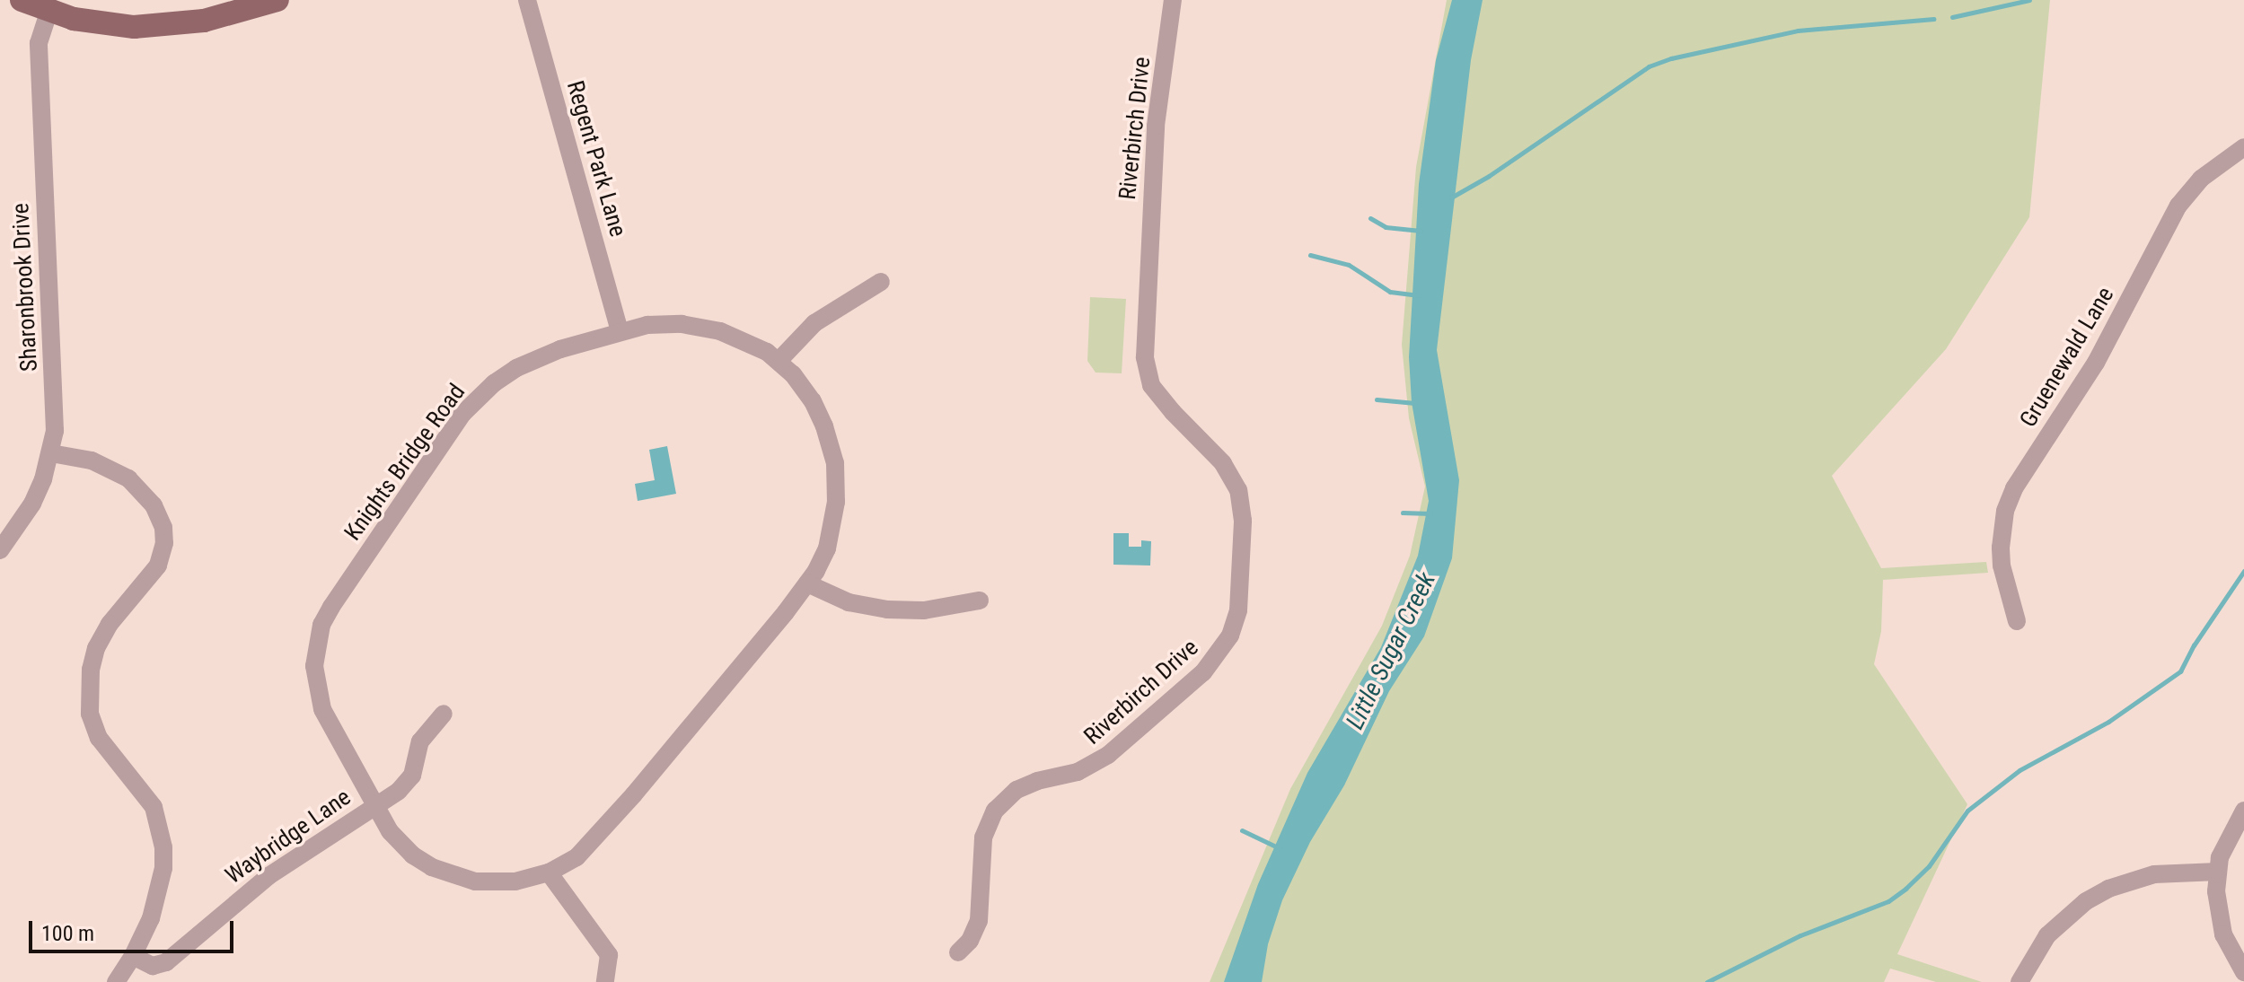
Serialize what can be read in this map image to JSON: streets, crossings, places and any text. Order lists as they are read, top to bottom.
{
  "streets": {
    "street": [
      "Riverbirch Drive",
      "Regent Park Lane",
      "Sharonbrook Drive",
      "Gruenewald Lane",
      "Knights Bridge Road",
      "Waybridge Lane"
    ]
  },
  "crossings": [
    ["Regent Park Lane", "Knights Bridge Road"],
    ["Knights Bridge Road", "Waybridge Lane"]
  ],
  "water": ["Little Sugar Creek"],
  "scale_bar": "100 m"
}
